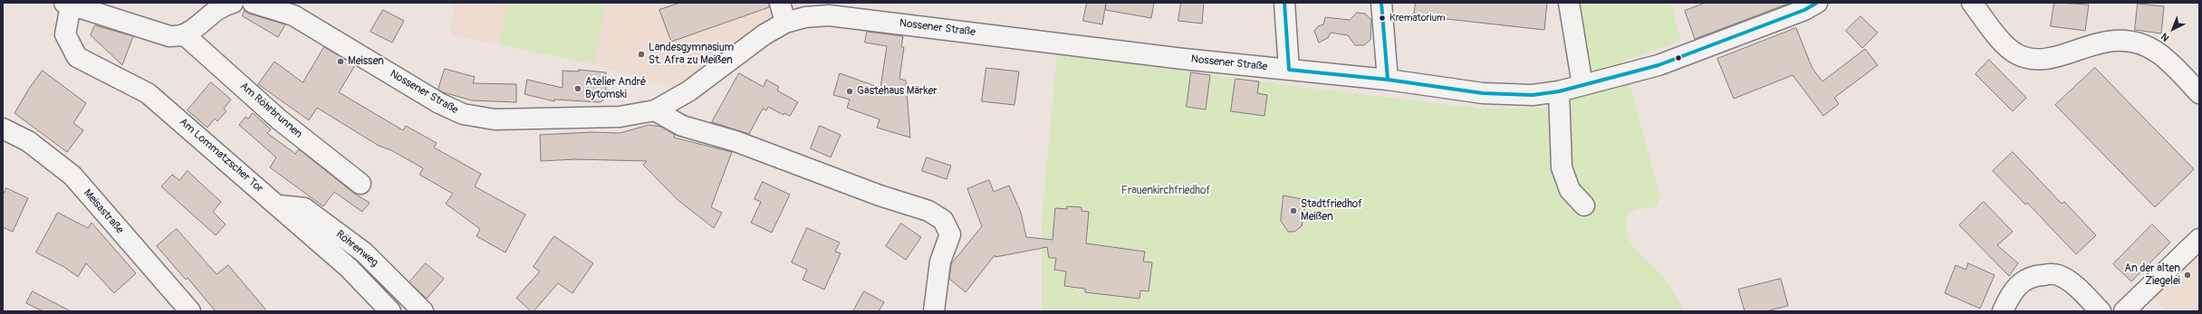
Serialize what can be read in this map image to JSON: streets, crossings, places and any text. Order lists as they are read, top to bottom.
{
  "streets": {
    "street": [
      "Nossener Straße",
      "Am Röhrbrunnen",
      "Am Lommatzscher Tor",
      "Meisastraße",
      "Röhrenweg"
    ]
  },
  "crossings": [
    ["Am Lommatzscher Tor", "Röhrenweg"]
  ],
  "parks": ["Frauenkirchfriedhof"],
  "places": [
    "Krematorium",
    "Landesgymnasium St. Afra zu Meißen",
    "Meissen",
    "Atelier André Bytomski",
    "Gästehaus Märker",
    "Stadtfriedhof Meißen",
    "An der alten Ziegelei"
  ],
  "north": "bottom left"
}
